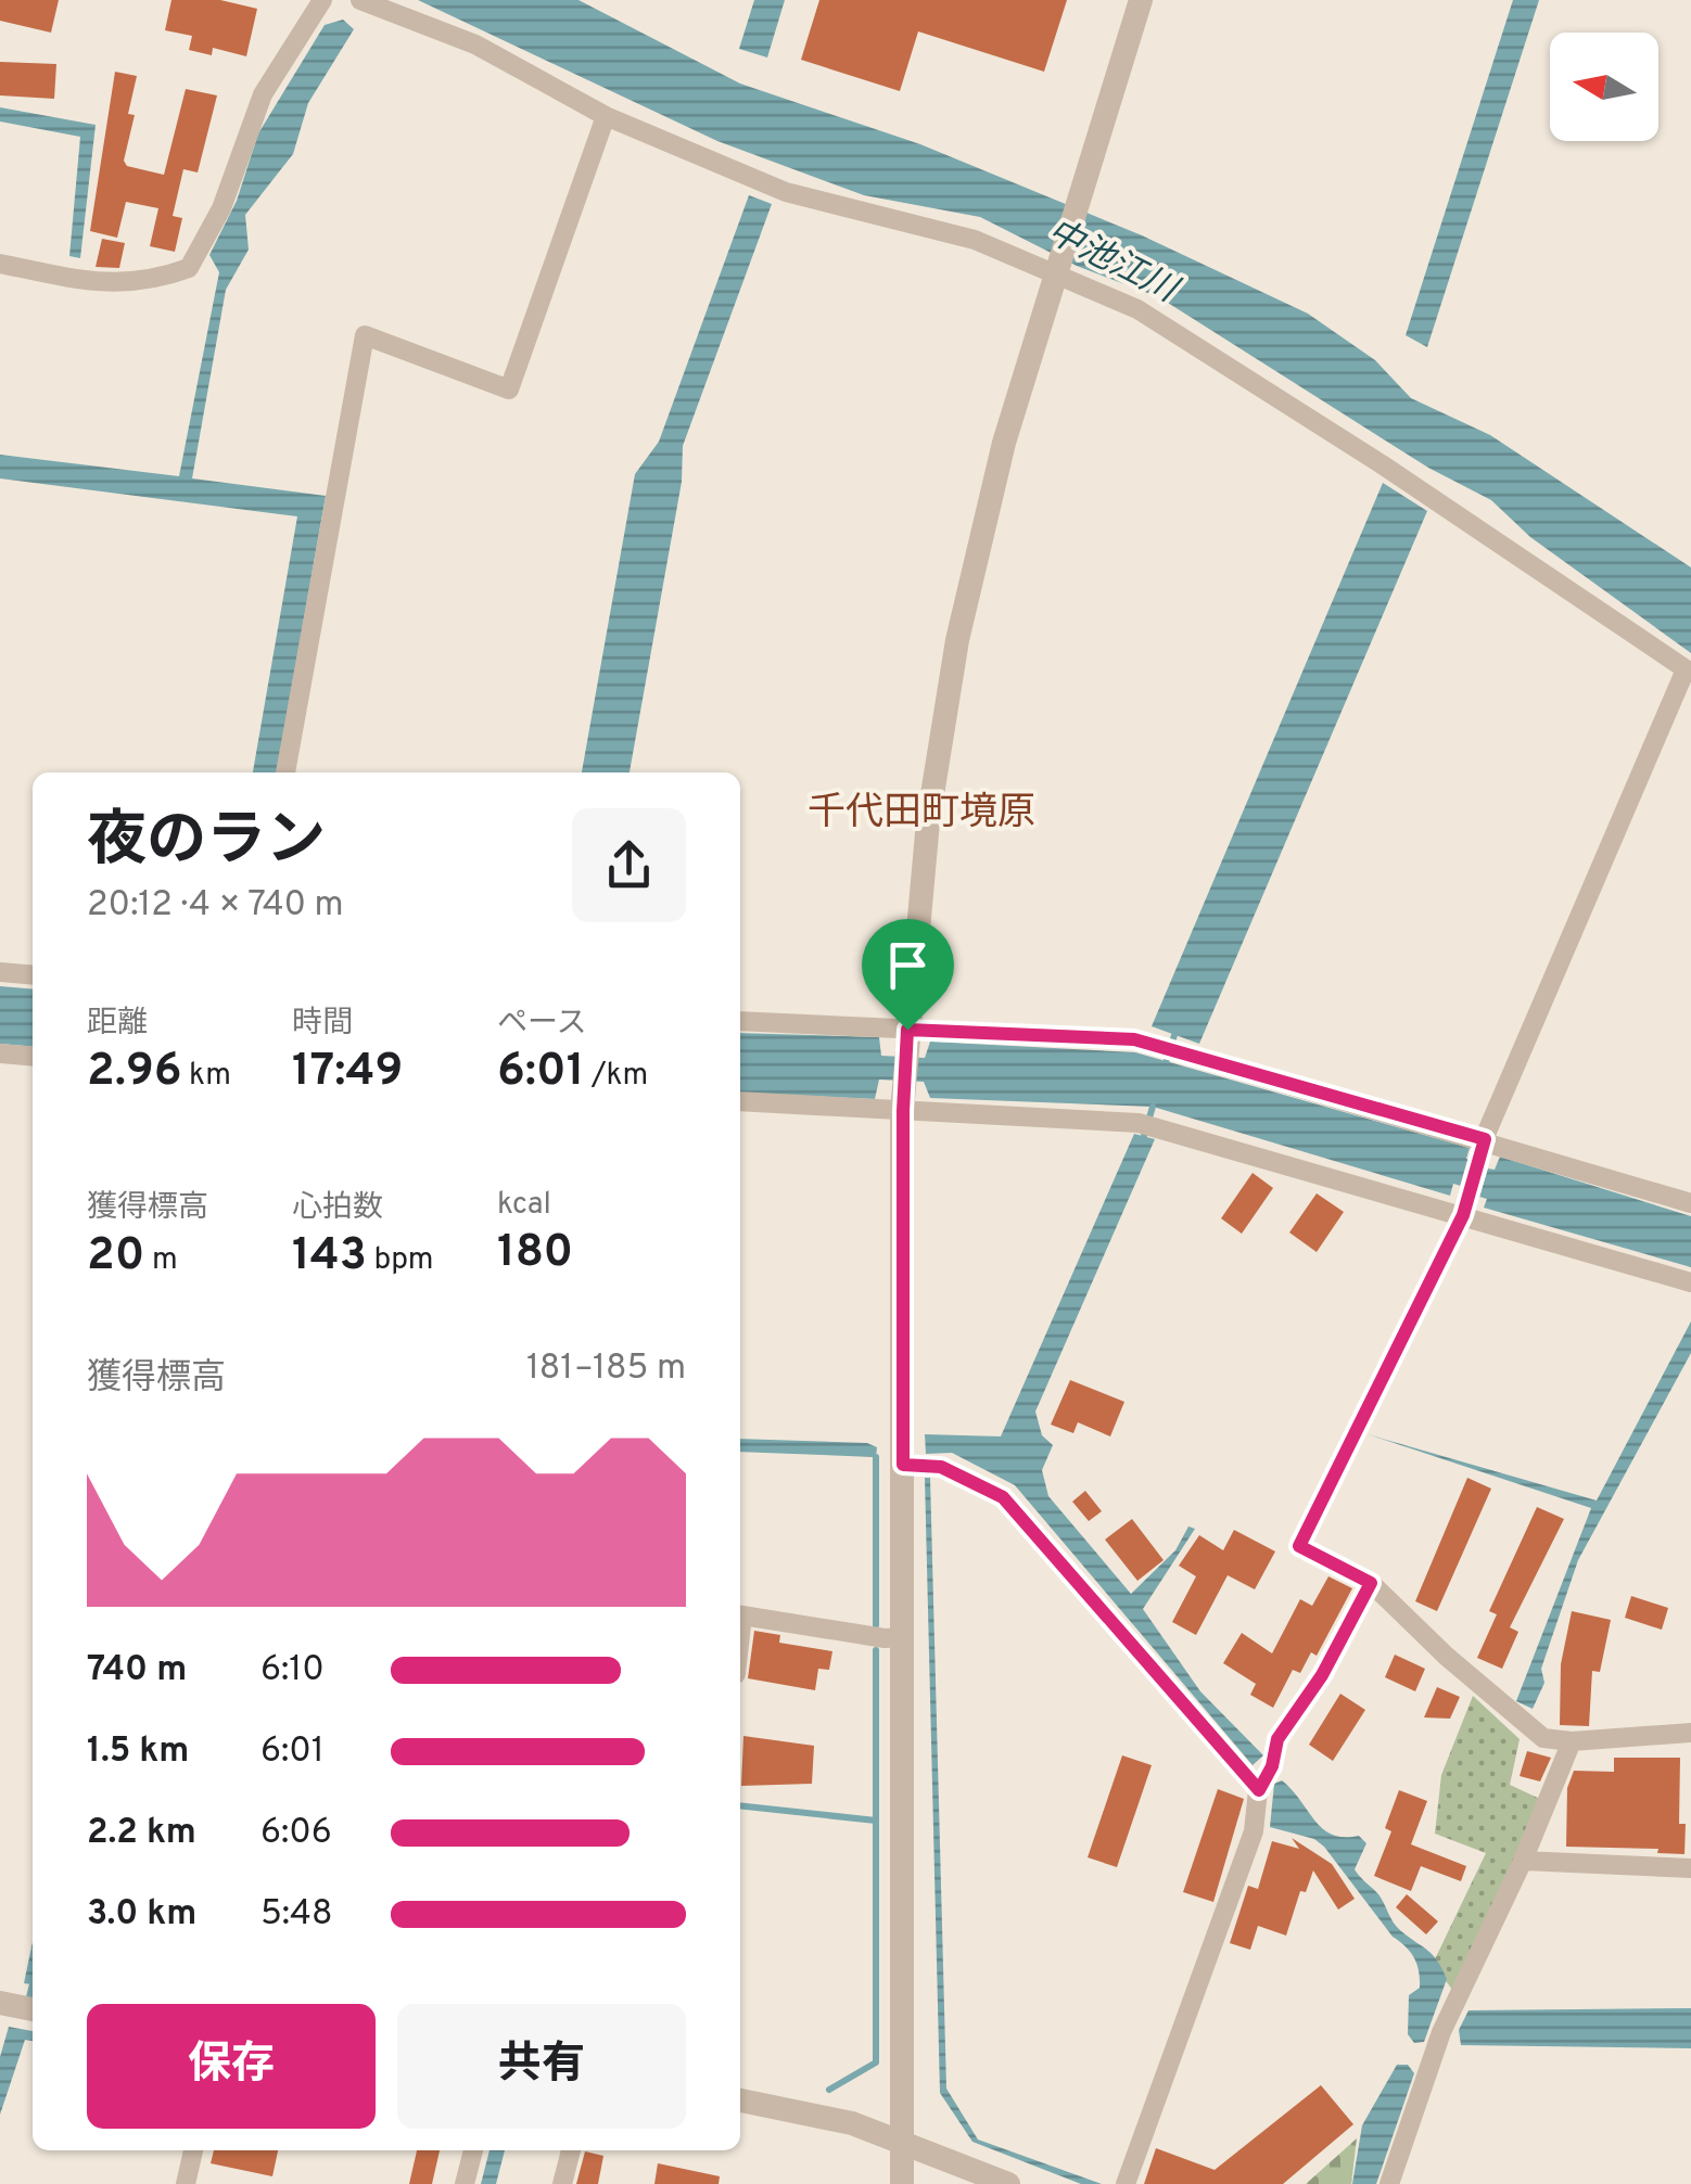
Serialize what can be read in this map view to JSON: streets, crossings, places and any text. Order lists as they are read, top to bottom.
{
  "districts": ["千代田町境原"],
  "water": ["中池江川"],
  "north": "left",
  "page": {
    "heading": ["夜のラン", "20:12 · 4 × 740 m"],
    "stats": [
      ["距離", "2.96 km"],
      ["時間", "17:49"],
      ["ペース", "6:01 /km"],
      ["獲得標高", "20 m"],
      ["心拍数", "143 bpm"],
      ["kcal", "180"]
    ],
    "chart": ["獲得標高", "181–185 m"],
    "list": [
      {
        "name": "740 m",
        "note": "6:10"
      },
      {
        "name": "1.5 km",
        "note": "6:01"
      },
      {
        "name": "2.2 km",
        "note": "6:06"
      },
      {
        "name": "3.0 km",
        "note": "5:48"
      }
    ],
    "buttons": ["保存", "共有"]
  }
}
